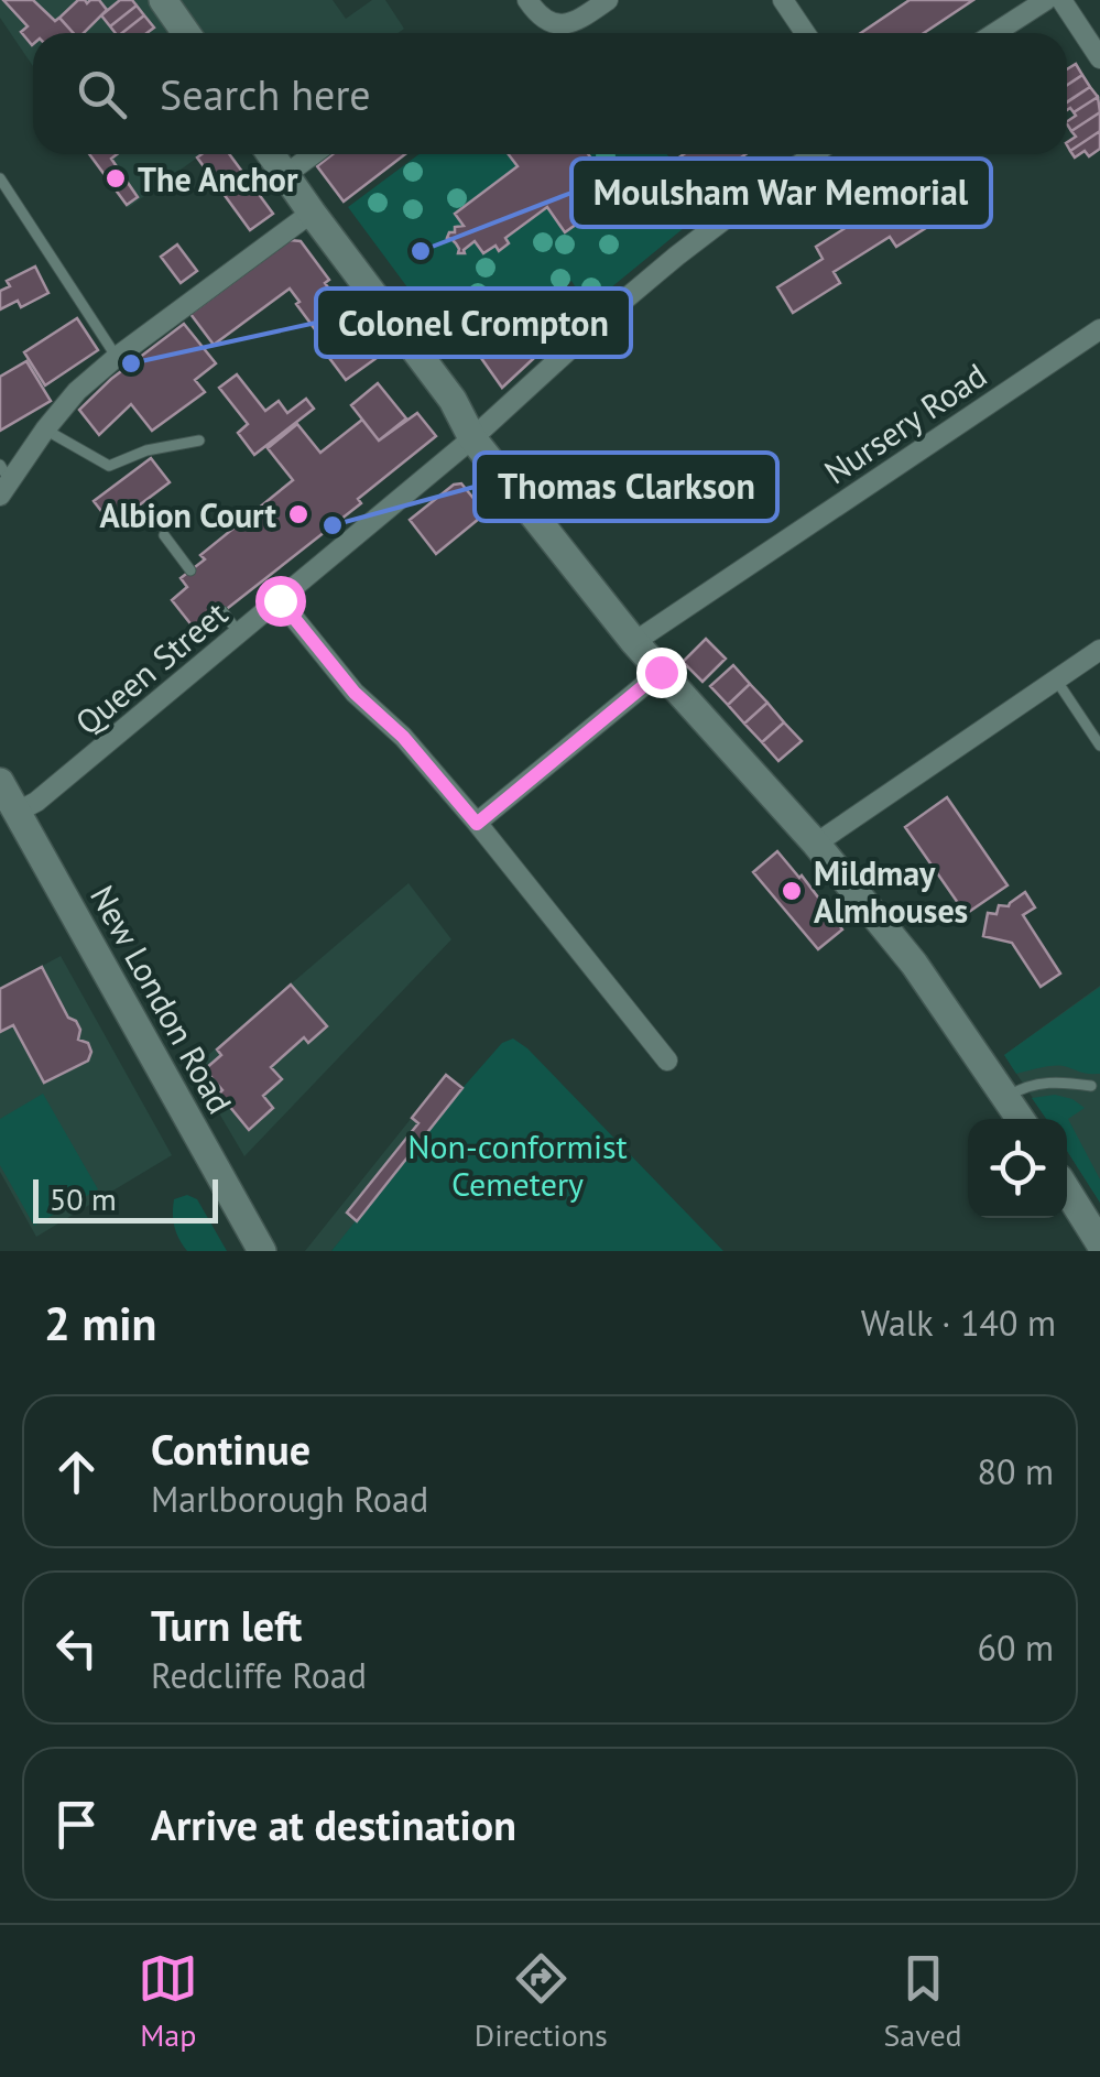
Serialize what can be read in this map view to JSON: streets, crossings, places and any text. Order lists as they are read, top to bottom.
{
  "streets": {
    "street": ["Nursery Road", "Queen Street", "New London Road"]
  },
  "crossings": [
    ["Queen Street", "New London Road"]
  ],
  "parks": ["Non-conformist Cemetery"],
  "places": [
    "The Anchor",
    "Moulsham War Memorial",
    "Colonel Crompton",
    "Albion Court",
    "Thomas Clarkson",
    "Mildmay Almhouses"
  ],
  "scale_bar": "50 m",
  "page": {
    "search": "Search here",
    "scale": "50 m",
    "heading": ["2 min", "Walk · 140 m"],
    "list": [
      ["Continue", "Marlborough Road", "80 m"],
      ["Turn left", "Redcliffe Road", "60 m"],
      "Arrive at destination"
    ],
    "nav": ["Map", "Directions", "Saved"]
  }
}
